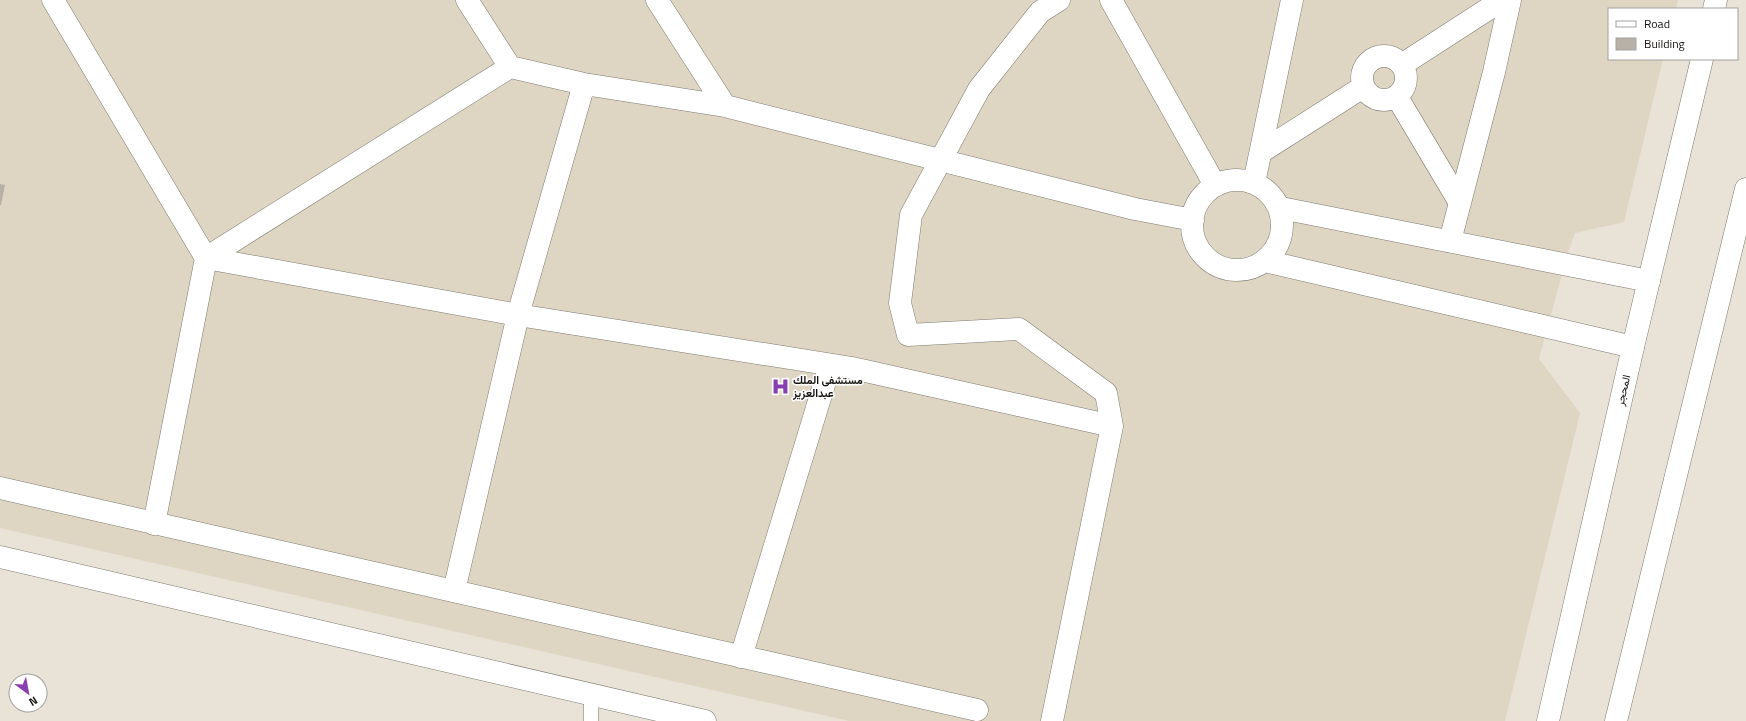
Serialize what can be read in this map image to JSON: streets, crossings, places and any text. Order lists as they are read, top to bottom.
{
  "streets": {
    "street": ["المحجر"]
  },
  "places": {
    "hospital": ["مستشفى الملك عبدالعزيز"]
  },
  "legend": ["Road", "Building"],
  "north": "bottom right"
}
